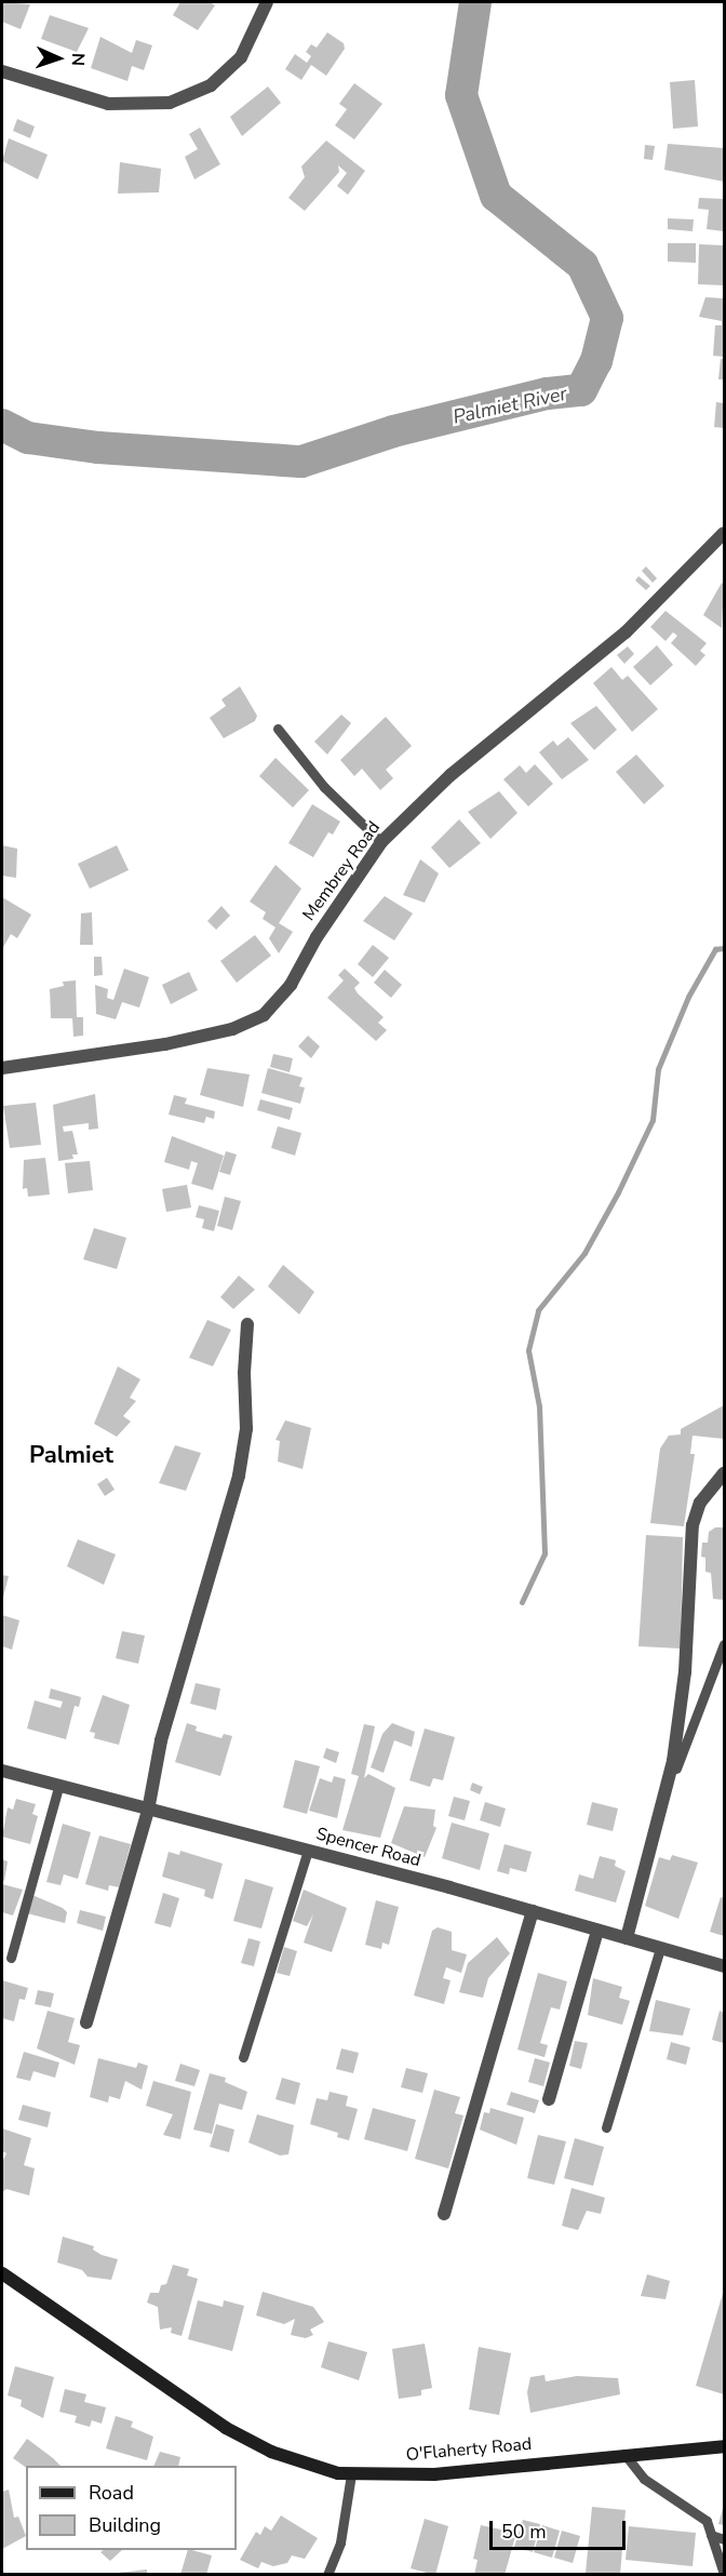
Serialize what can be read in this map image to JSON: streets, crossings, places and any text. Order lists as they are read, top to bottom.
{
  "streets": {
    "street": ["Membrey Road", "Spencer Road", "O'Flaherty Road"]
  },
  "districts": ["Palmiet"],
  "water": ["Palmiet River"],
  "legend": ["Road", "Building"],
  "scale_bar": "50 m",
  "north": "right"
}
